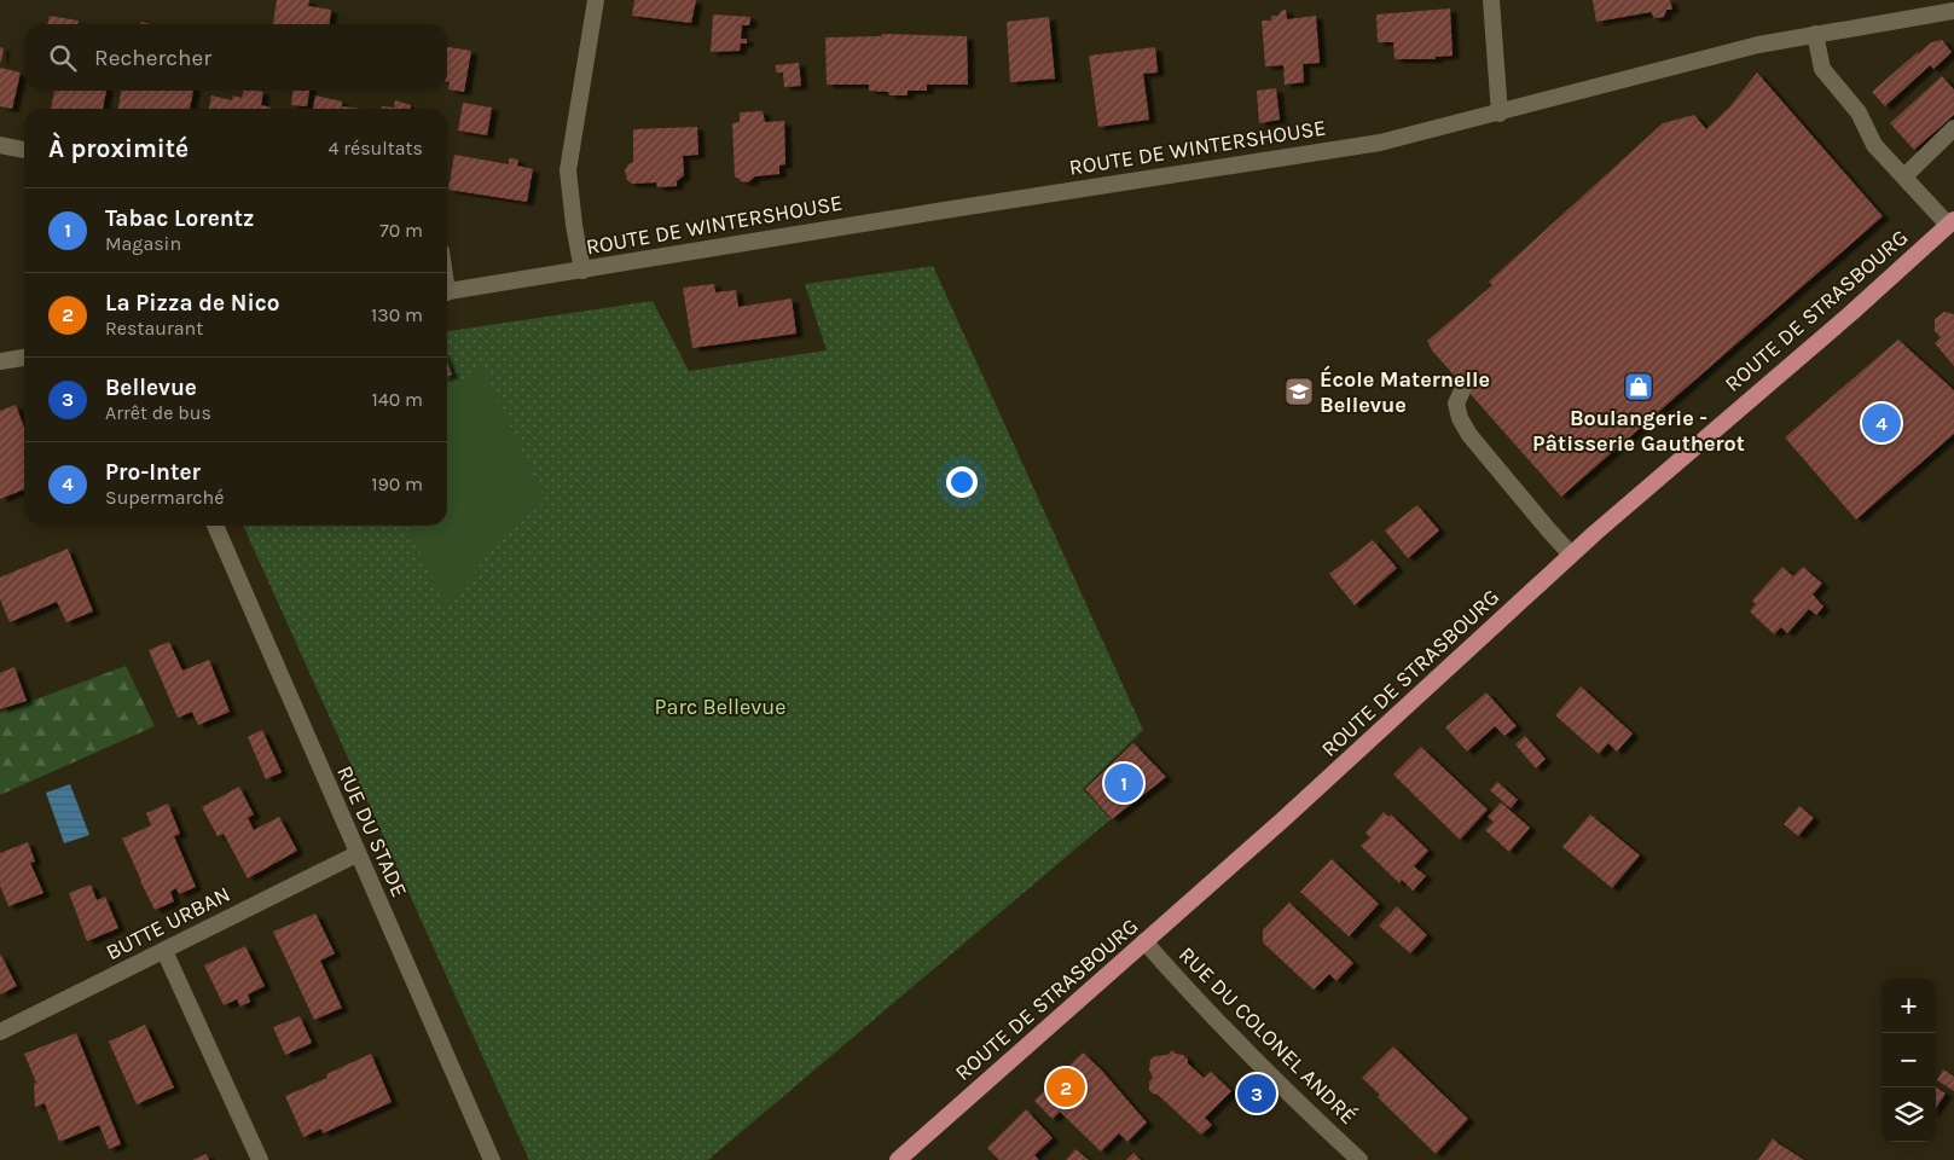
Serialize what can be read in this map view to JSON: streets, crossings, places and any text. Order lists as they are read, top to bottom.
{
  "streets": {
    "main road": ["ROUTE DE STRASBOURG"],
    "street": [
      "ROUTE DE WINTERSHOUSE",
      "RUE DU STADE",
      "BUTTE URBAN",
      "RUE DU COLONEL ANDRÉ"
    ]
  },
  "crossings": [
    ["ROUTE DE STRASBOURG", "RUE DU COLONEL ANDRÉ"],
    ["RUE DU STADE", "BUTTE URBAN"]
  ],
  "parks": ["Parc Bellevue"],
  "places": {
    "shop": ["Boulangerie - Pâtisserie Gautherot"],
    "school or university": ["École Maternelle Bellevue"]
  },
  "page": {
    "search": "Rechercher",
    "heading": ["À proximité", "4 résultats"],
    "list": [
      {
        "mark": "1",
        "name": "Tabac Lorentz",
        "note": "Magasin",
        "value": "70 m"
      },
      {
        "mark": "2",
        "name": "La Pizza de Nico",
        "note": "Restaurant",
        "value": "130 m"
      },
      {
        "mark": "3",
        "name": "Bellevue",
        "note": "Arrêt de bus",
        "value": "140 m"
      },
      {
        "mark": "4",
        "name": "Pro-Inter",
        "note": "Supermarché",
        "value": "190 m"
      }
    ],
    "pins": [
      "4",
      "1",
      "2",
      "3"
    ],
    "map_buttons": ["+", "−"]
  }
}
